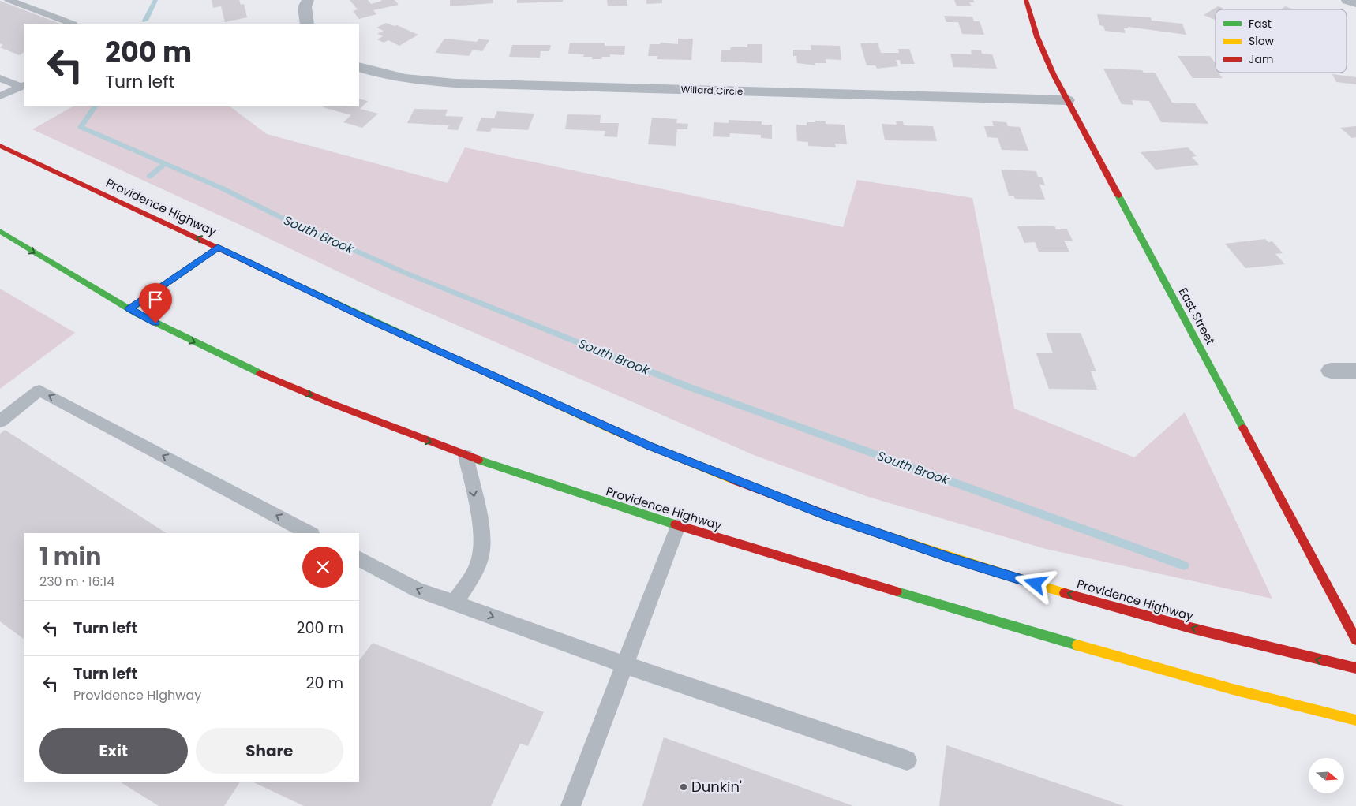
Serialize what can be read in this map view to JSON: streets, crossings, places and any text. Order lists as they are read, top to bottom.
{
  "streets": {
    "main road": ["Providence Highway", "East Street"],
    "street": ["Willard Circle"]
  },
  "crossings": [
    ["Willard Circle", "East Street"]
  ],
  "water": ["South Brook"],
  "places": ["Dunkin'"],
  "legend": ["Fast", "Slow", "Jam"],
  "north": "right",
  "page": {
    "turn": ["200 m", "Turn left"],
    "heading": ["1 min", "230 m · 16:14"],
    "list": [
      {
        "name": "Turn left",
        "value": "200 m"
      },
      {
        "name": "Turn left",
        "note": "Providence Highway",
        "value": "20 m"
      }
    ],
    "buttons": ["Exit", "Share"]
  }
}
